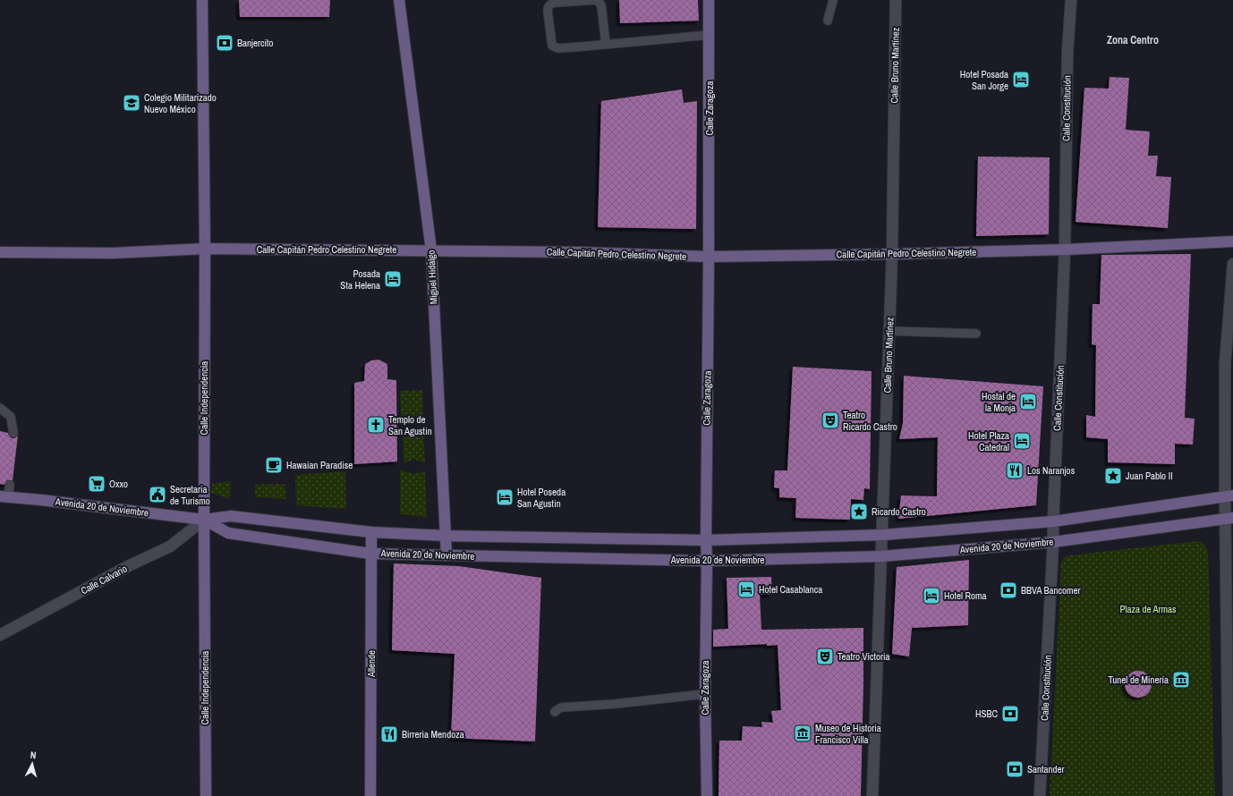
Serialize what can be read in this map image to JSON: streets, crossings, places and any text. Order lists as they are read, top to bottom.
{
  "streets": {
    "street": [
      "Calle Bruno Martínez",
      "Calle Zaragoza",
      "Calle Constitución",
      "Calle Capitán Pedro Celestino Negrete",
      "Miguel Hidalgo",
      "Calle Independencia",
      "Avenida 20 de Noviembre",
      "Calle Calvario",
      "Allende"
    ]
  },
  "crossings": [
    ["Calle Bruno Martínez", "Calle Capitán Pedro Celestino Negrete"],
    ["Calle Bruno Martínez", "Avenida 20 de Noviembre"],
    ["Calle Zaragoza", "Calle Capitán Pedro Celestino Negrete"],
    ["Calle Zaragoza", "Avenida 20 de Noviembre"],
    ["Calle Constitución", "Calle Capitán Pedro Celestino Negrete"],
    ["Calle Constitución", "Avenida 20 de Noviembre"],
    ["Calle Capitán Pedro Celestino Negrete", "Miguel Hidalgo"],
    ["Calle Capitán Pedro Celestino Negrete", "Calle Independencia"],
    ["Miguel Hidalgo", "Avenida 20 de Noviembre"],
    ["Calle Independencia", "Avenida 20 de Noviembre"],
    ["Calle Independencia", "Calle Calvario"],
    ["Avenida 20 de Noviembre", "Calle Calvario"],
    ["Avenida 20 de Noviembre", "Allende"]
  ],
  "districts": ["Zona Centro"],
  "parks": ["Plaza de Armas"],
  "places": {
    "bank": [
      "Banjercito",
      "BBVA Bancomer",
      "HSBC",
      "Santander"
    ],
    "hotel": [
      "Hotel Posada San Jorge",
      "Posada Sta Helena",
      "Hostal de la Monja",
      "Hotel Plaza Catedral",
      "Hotel Poseda San Agustin",
      "Hotel Casablanca",
      "Hotel Roma"
    ],
    "school or university": ["Colegio Militarizado Nuevo México"],
    "theatre": ["Teatro Ricardo Castro", "Teatro Victoria"],
    "church": ["Templo de San Agustin"],
    "cafe": ["Hawaian Paradise"],
    "restaurant": ["Los Naranjos", "Birreria Mendoza"],
    "place": ["Juan Pablo II", "Ricardo Castro"],
    "supermarket": ["Oxxo"],
    "public building": ["Secretaria de Turismo"],
    "museum": ["Tunel de Minería", "Museo de Historia Francisco Villa"]
  },
  "north": "top"
}
